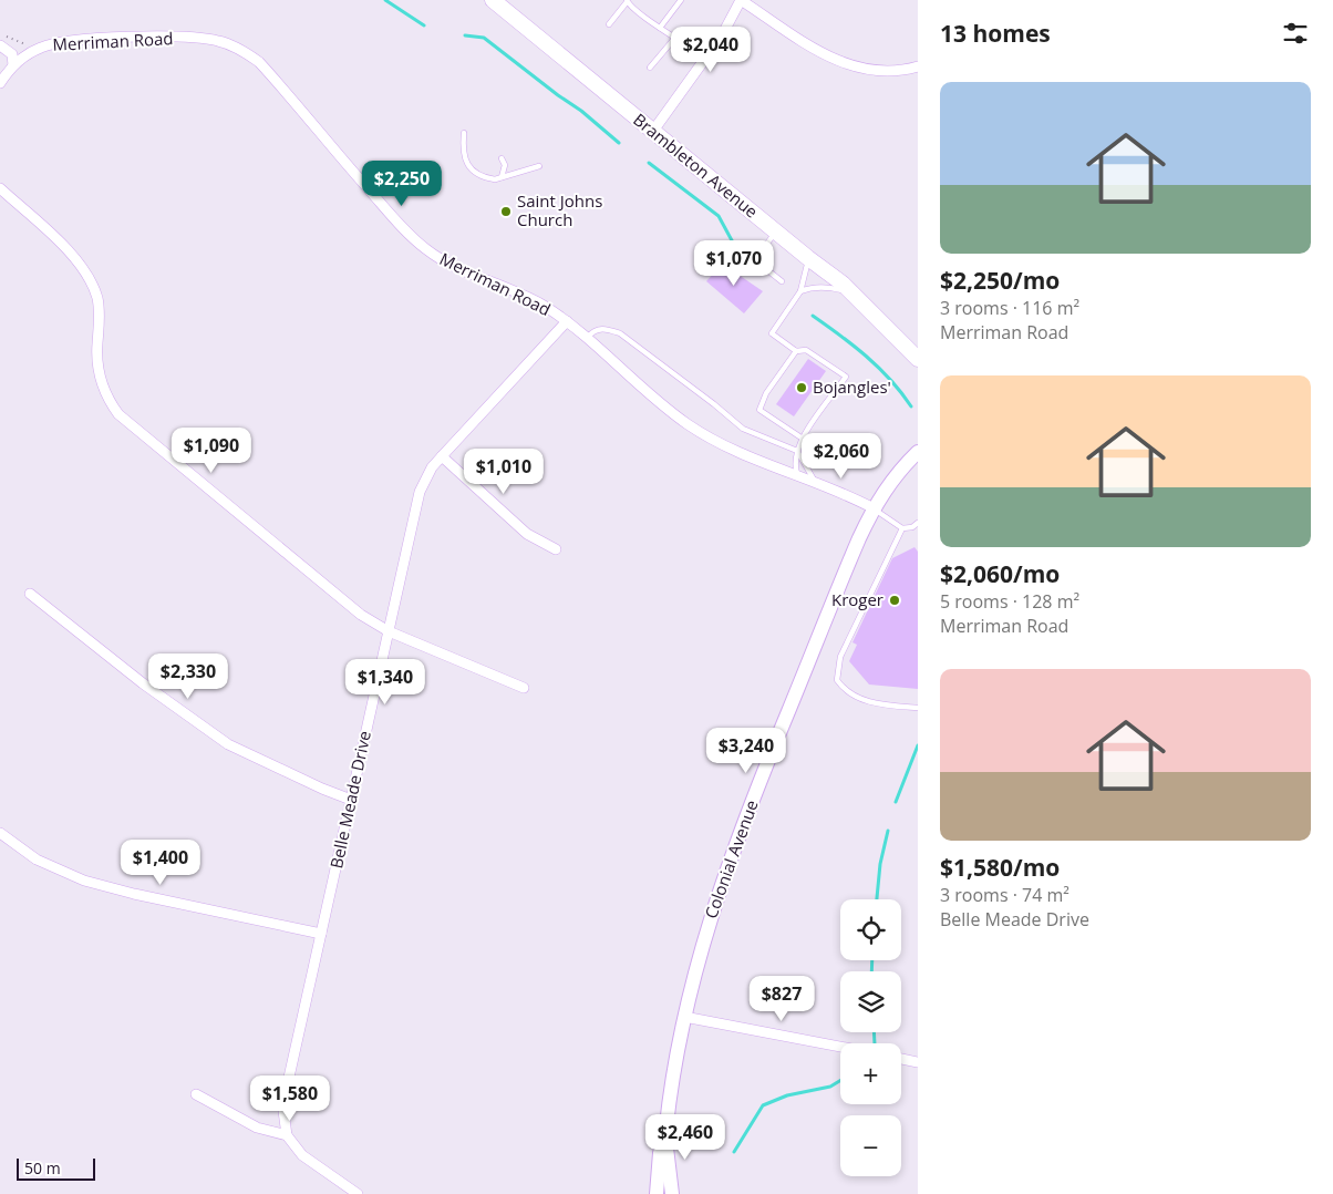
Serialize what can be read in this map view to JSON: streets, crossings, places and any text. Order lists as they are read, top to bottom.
{
  "streets": {
    "main road": ["Brambleton Avenue", "Colonial Avenue"],
    "street": ["Merriman Road", "Belle Meade Drive"]
  },
  "crossings": [
    ["Merriman Road", "Belle Meade Drive"],
    ["Merriman Road", "Colonial Avenue"]
  ],
  "places": ["Saint Johns Church", "Bojangles'", "Kroger"],
  "scale_bar": "50 m",
  "page": {
    "heading": "13 homes",
    "price": [
      "$2,040",
      "$2,250",
      "$1,070",
      "$1,090",
      "$2,060",
      "$1,010",
      "$2,330",
      "$1,340",
      "$3,240",
      "$1,400",
      "$827",
      "$1,580",
      "$2,460"
    ],
    "list": [
      {
        "name": "$2,250/mo",
        "note": "3 rooms · 116 m² · Merriman Road"
      },
      {
        "name": "$2,060/mo",
        "note": "5 rooms · 128 m² · Merriman Road"
      },
      {
        "name": "$1,580/mo",
        "note": "3 rooms · 74 m² · Belle Meade Drive"
      }
    ],
    "map_buttons": ["+", "−"],
    "scale": "50 m"
  }
}
